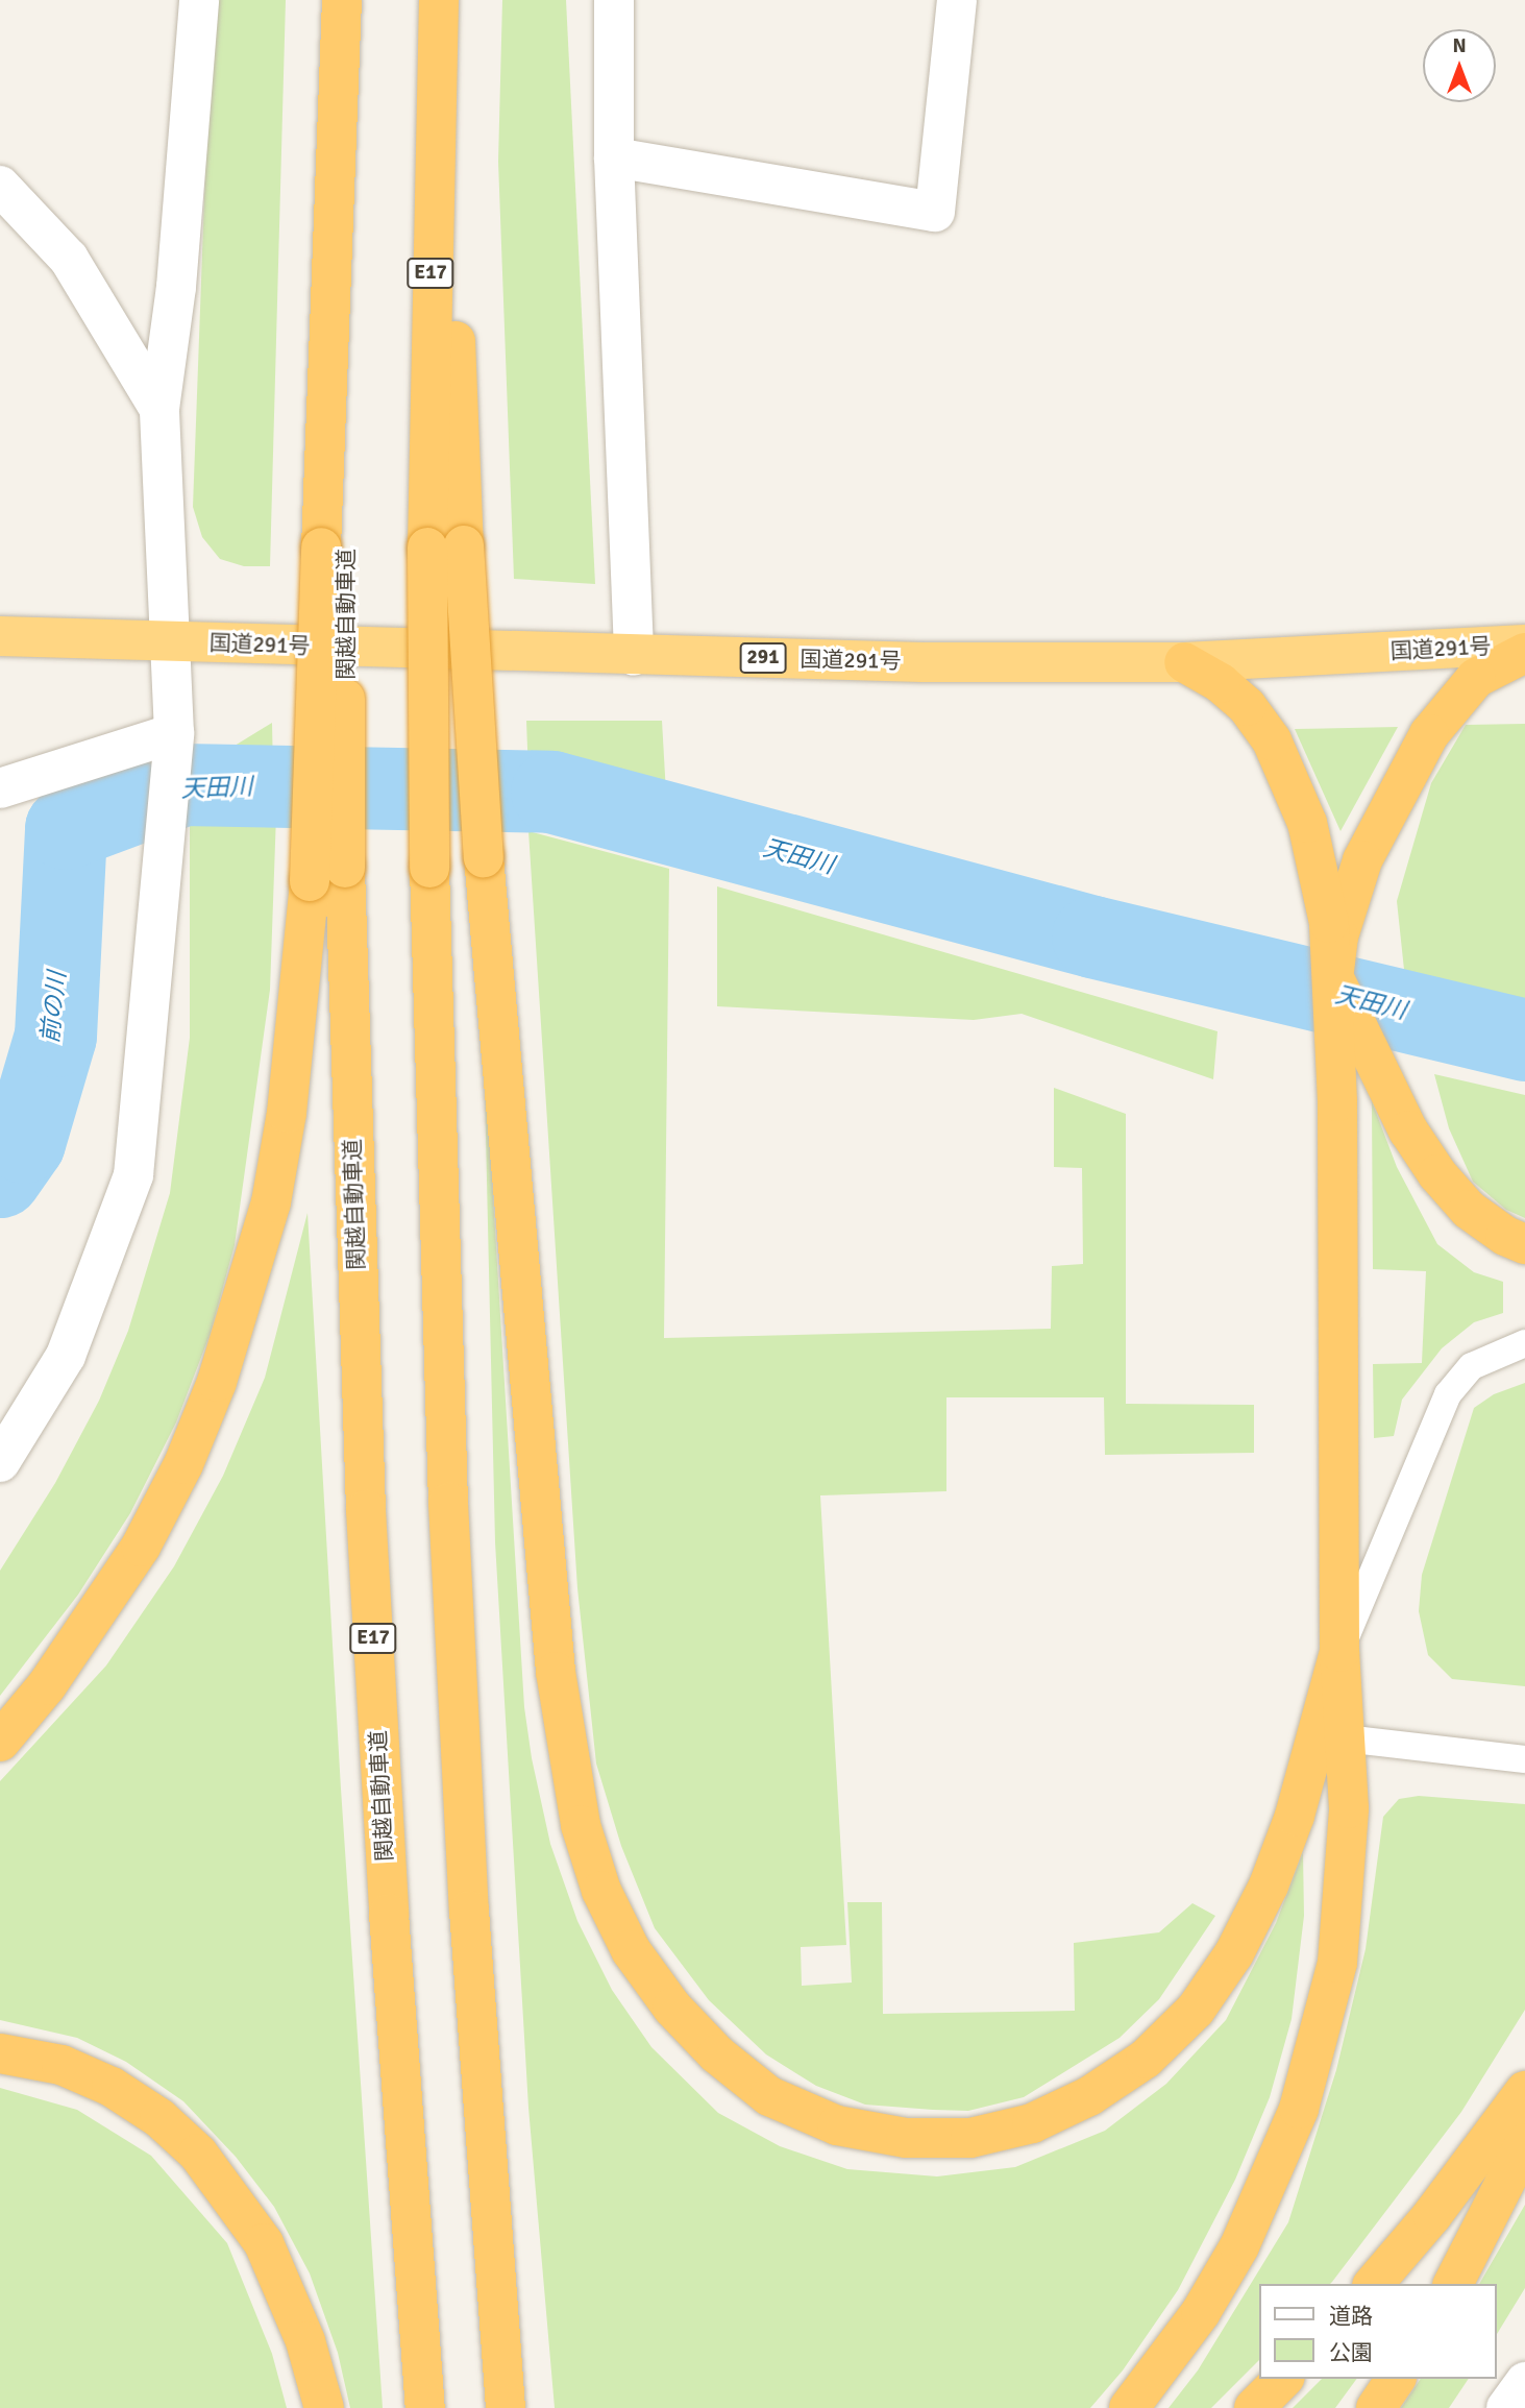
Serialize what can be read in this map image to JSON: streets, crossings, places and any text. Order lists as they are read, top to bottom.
{
  "streets": {
    "highway": [
      "E17",
      "関越自動車道",
      "国道291号",
      "291"
    ]
  },
  "water": ["天田川", "前の川"],
  "legend": ["道路", "公園"],
  "north": "top"
}
